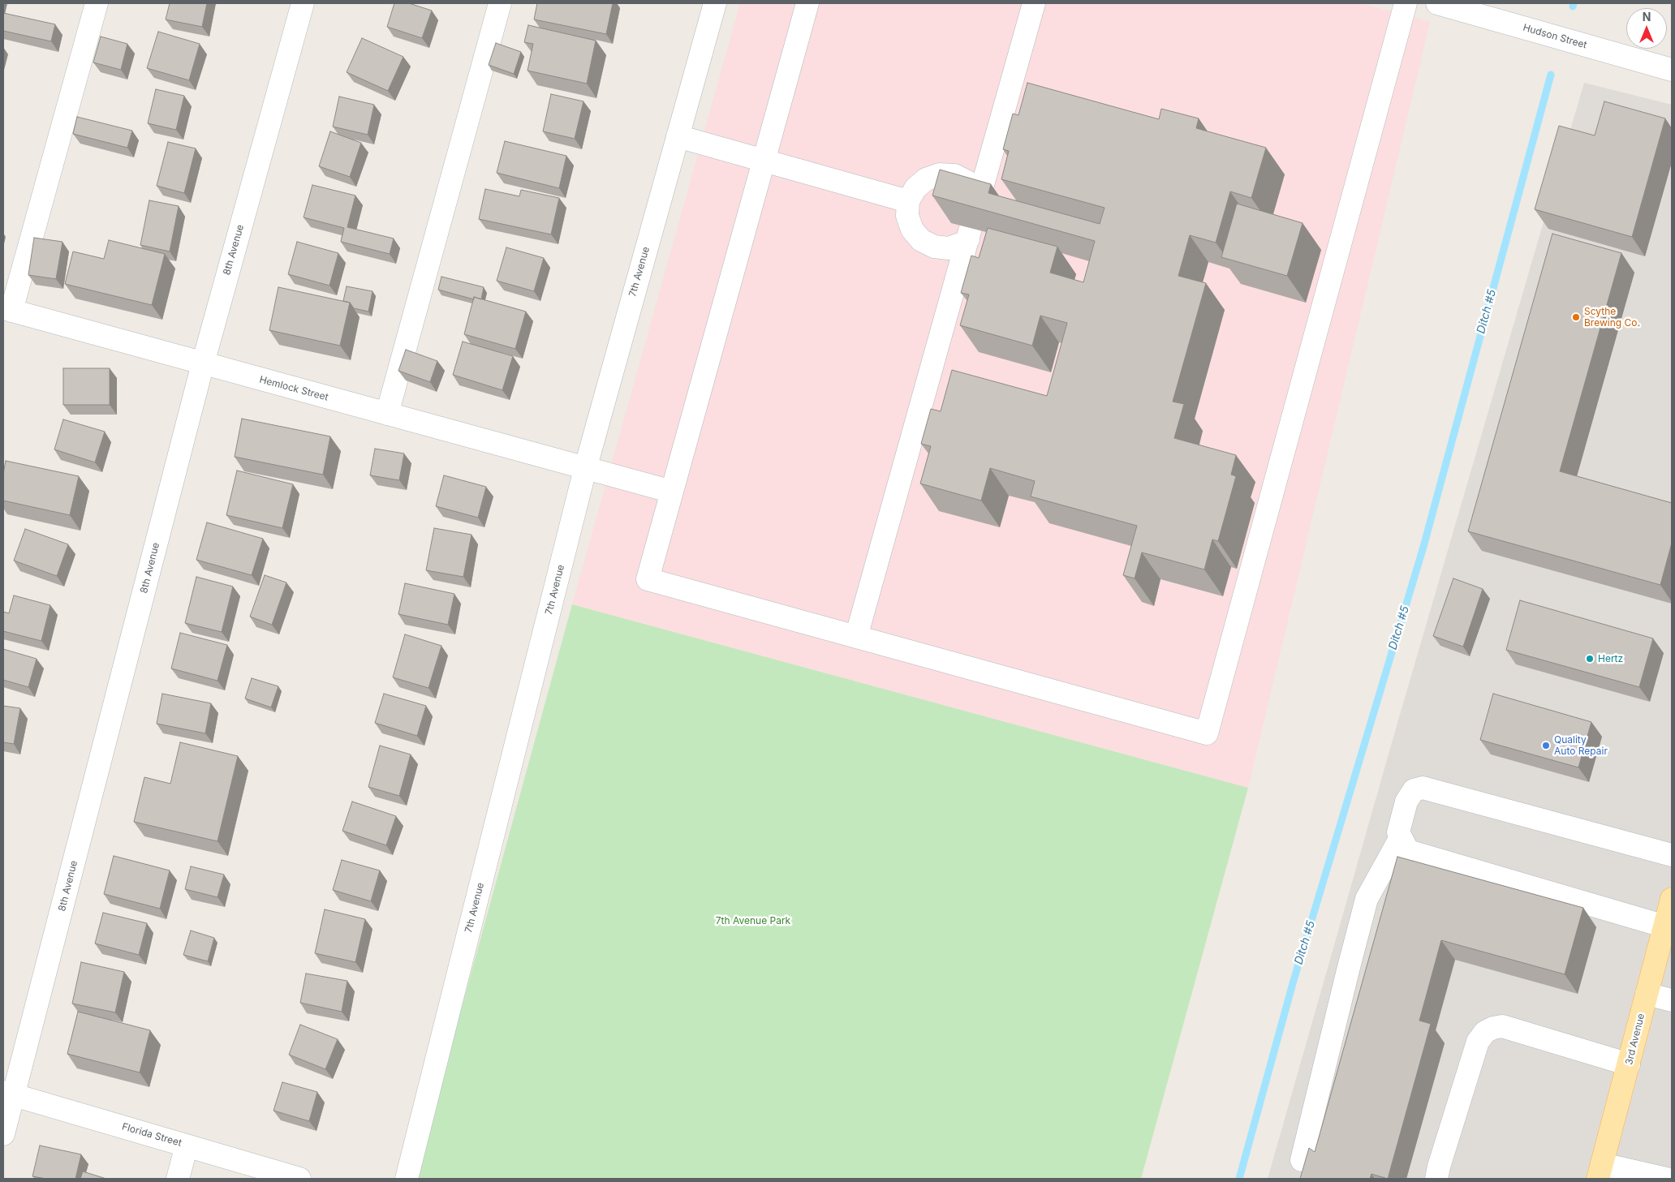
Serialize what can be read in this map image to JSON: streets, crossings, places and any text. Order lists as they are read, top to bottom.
{
  "streets": {
    "main road": ["3rd Avenue"],
    "street": [
      "Hudson Street",
      "8th Avenue",
      "7th Avenue",
      "Hemlock Street",
      "Florida Street"
    ]
  },
  "crossings": [
    ["8th Avenue", "Hemlock Street"],
    ["8th Avenue", "Florida Street"],
    ["7th Avenue", "Hemlock Street"]
  ],
  "water": ["Ditch #5"],
  "parks": ["7th Avenue Park"],
  "places": ["Scythe Brewing Co.", "Hertz", "Quality Auto Repair"],
  "north": "top"
}
